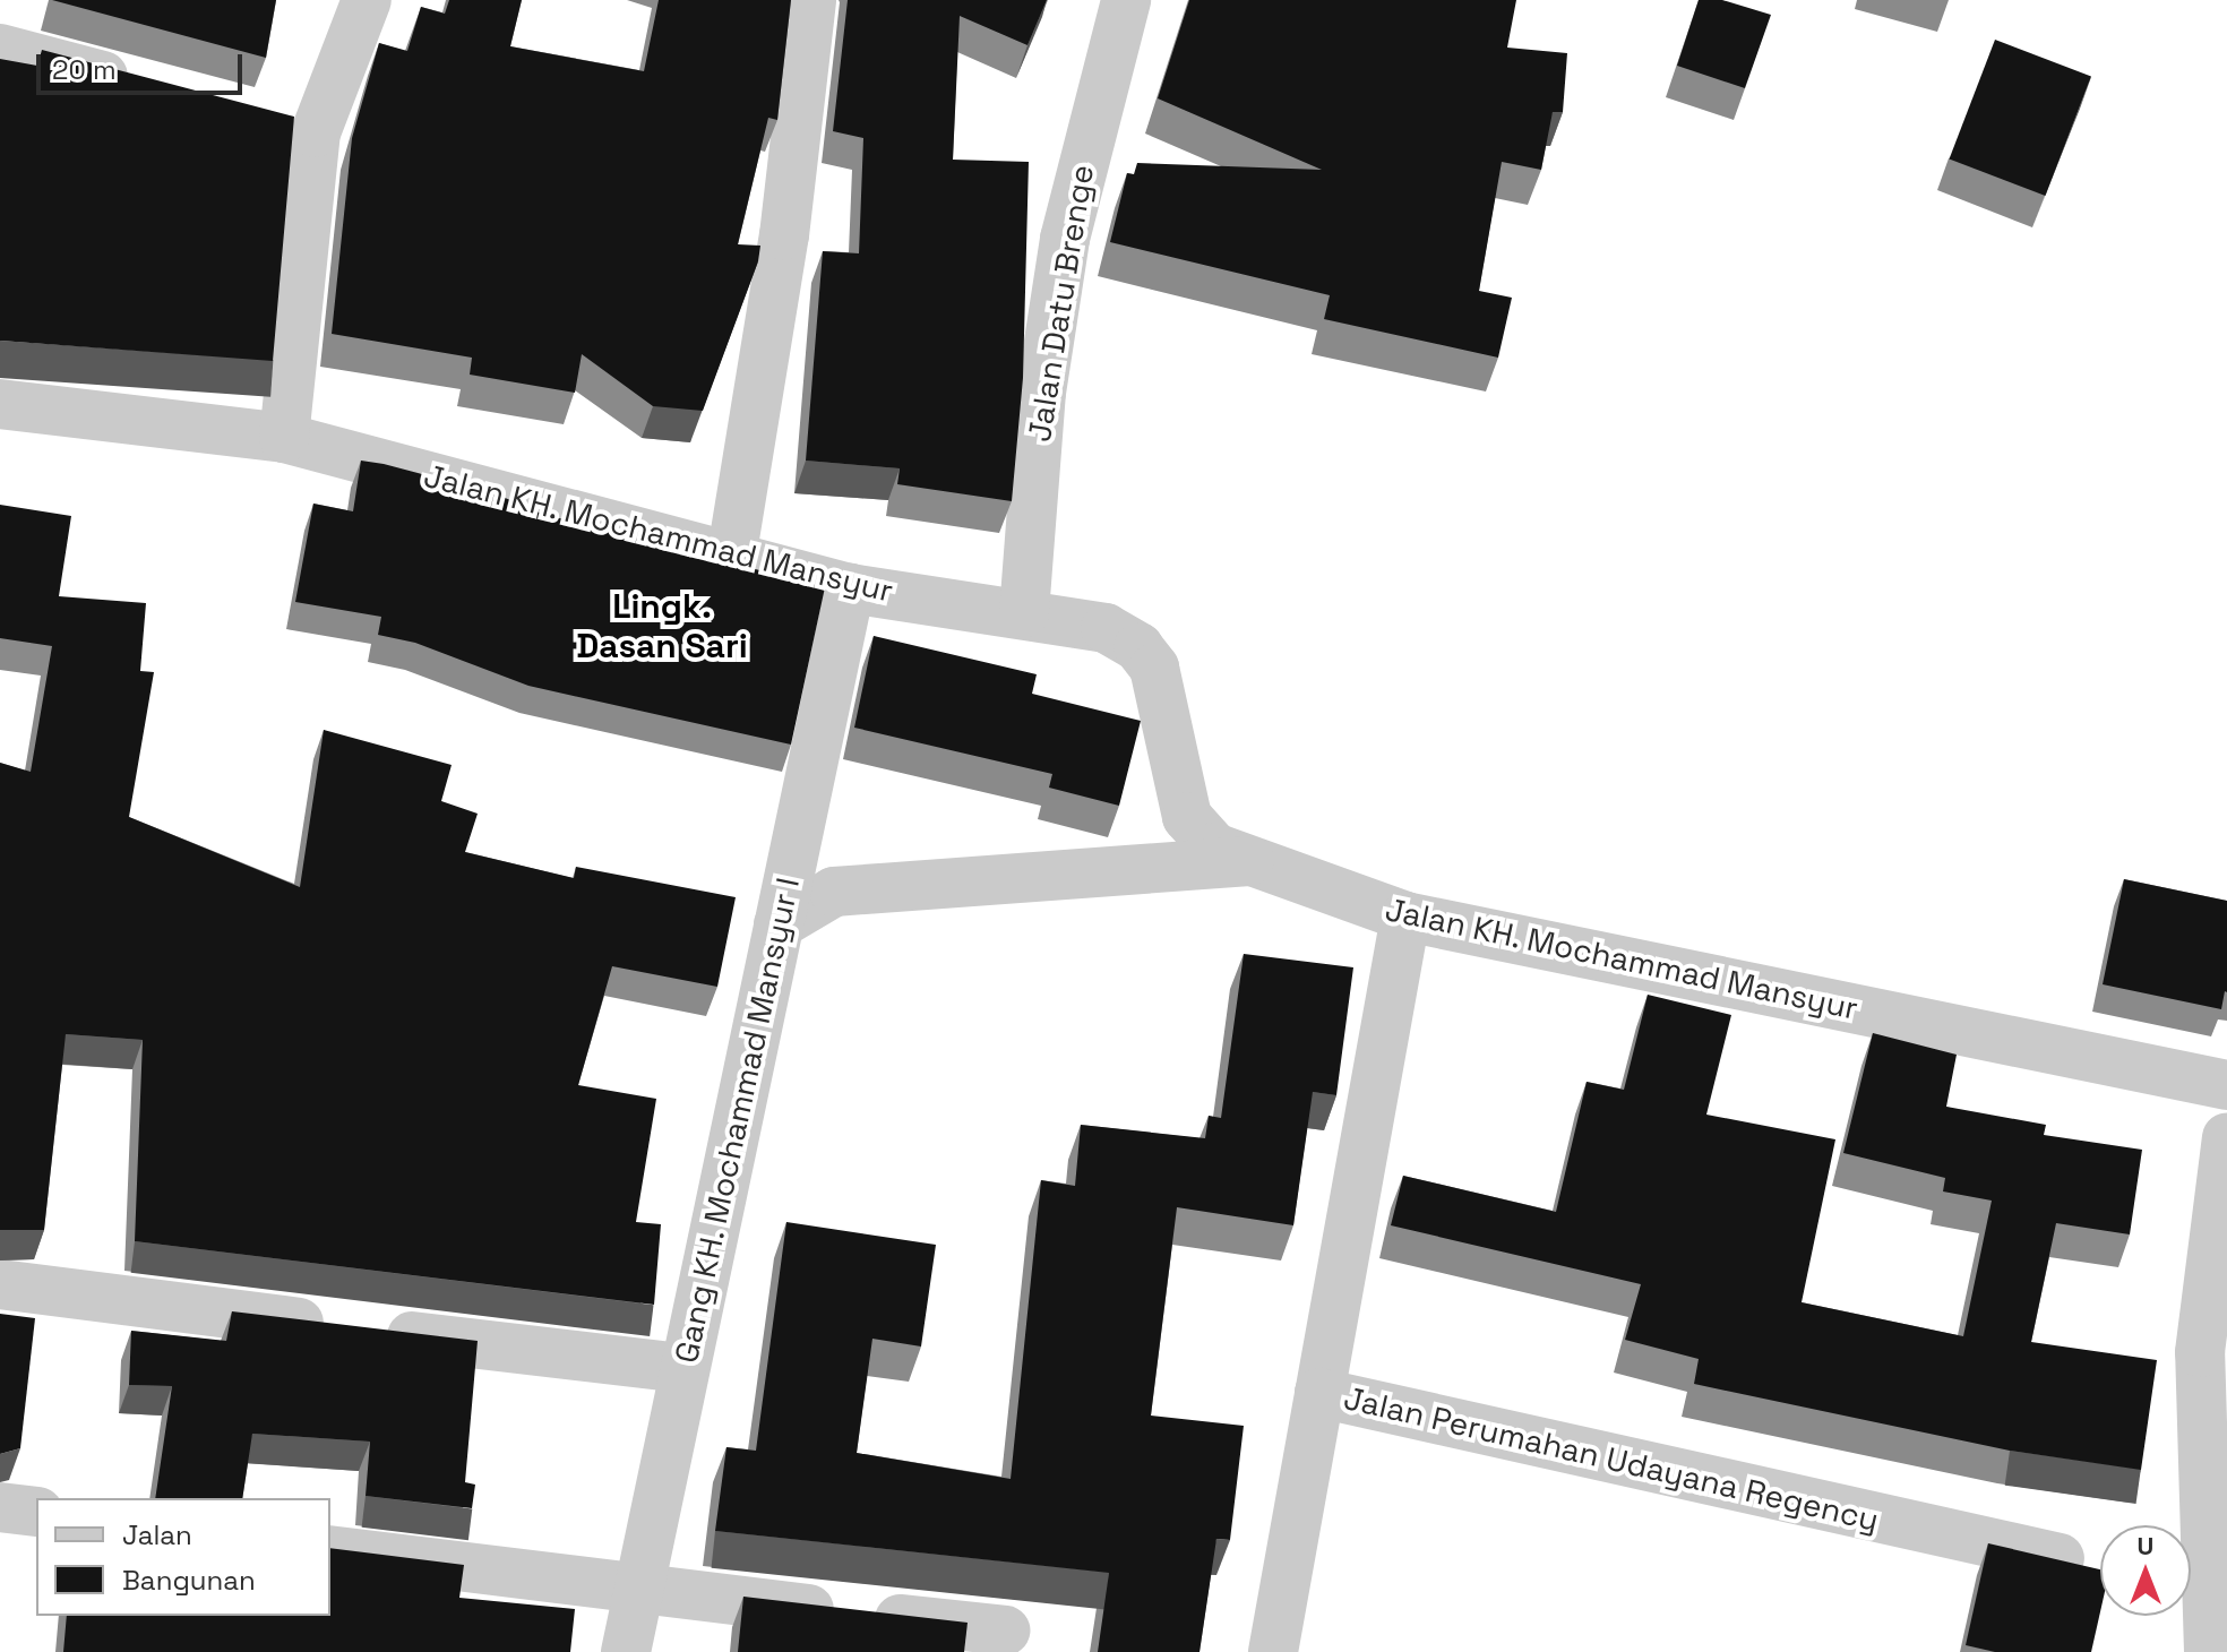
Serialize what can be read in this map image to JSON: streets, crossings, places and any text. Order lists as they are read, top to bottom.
{
  "streets": {
    "street": [
      "Jalan Datu Brenge",
      "Jalan KH. Mochammad Mansyur",
      "Gang KH. Mochammad Mansyur I",
      "Jalan Perumahan Udayana Regency"
    ]
  },
  "crossings": [
    ["Jalan Datu Brenge", "Jalan KH. Mochammad Mansyur"],
    ["Jalan KH. Mochammad Mansyur", "Gang KH. Mochammad Mansyur I"],
    ["Jalan KH. Mochammad Mansyur", "Jalan Perumahan Udayana Regency"]
  ],
  "districts": ["Lingk. Dasan Sari"],
  "legend": ["Jalan", "Bangunan"],
  "scale_bar": "20 m",
  "north": "top"
}
